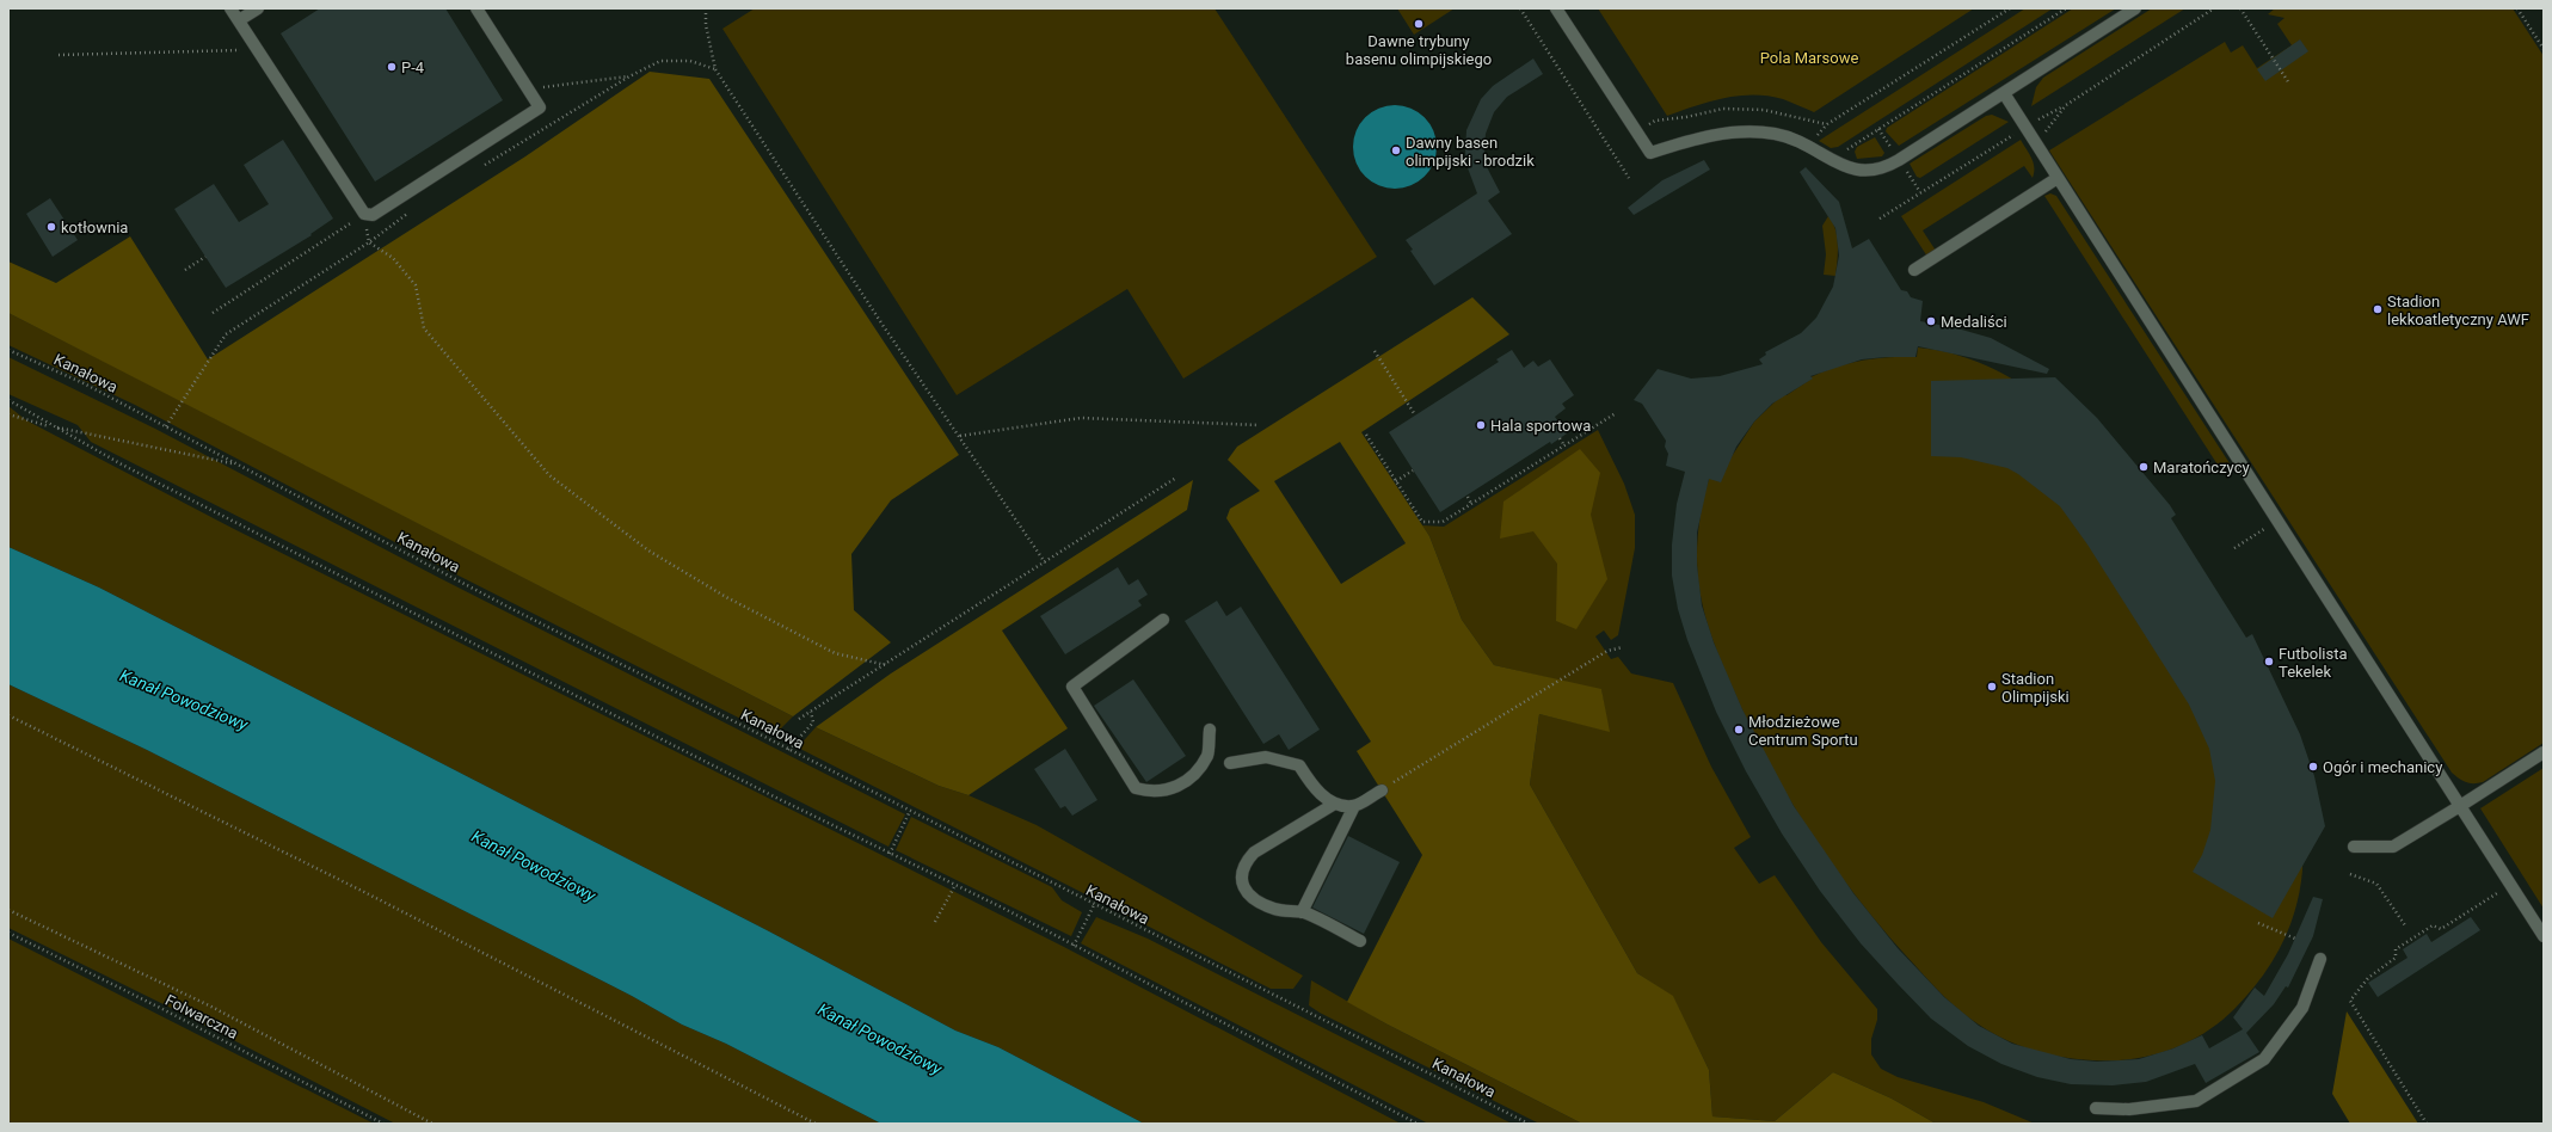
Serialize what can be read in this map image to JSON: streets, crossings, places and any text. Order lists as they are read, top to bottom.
{
  "streets": {
    "path": ["Kanałowa", "Folwarczna"]
  },
  "water": ["Kanał Powodziowy"],
  "parks": ["Pola Marsowe"],
  "places": [
    "Dawne trybuny basenu olimpijskiego",
    "P-4",
    "Dawny basen olimpijski - brodzik",
    "kotłownia",
    "Stadion lekkoatletyczny AWF",
    "Medaliści",
    "Hala sportowa",
    "Maratończycy",
    "Futbolista Tekelek",
    "Stadion Olimpijski",
    "Młodzieżowe Centrum Sportu",
    "Ogór i mechanicy"
  ]
}
